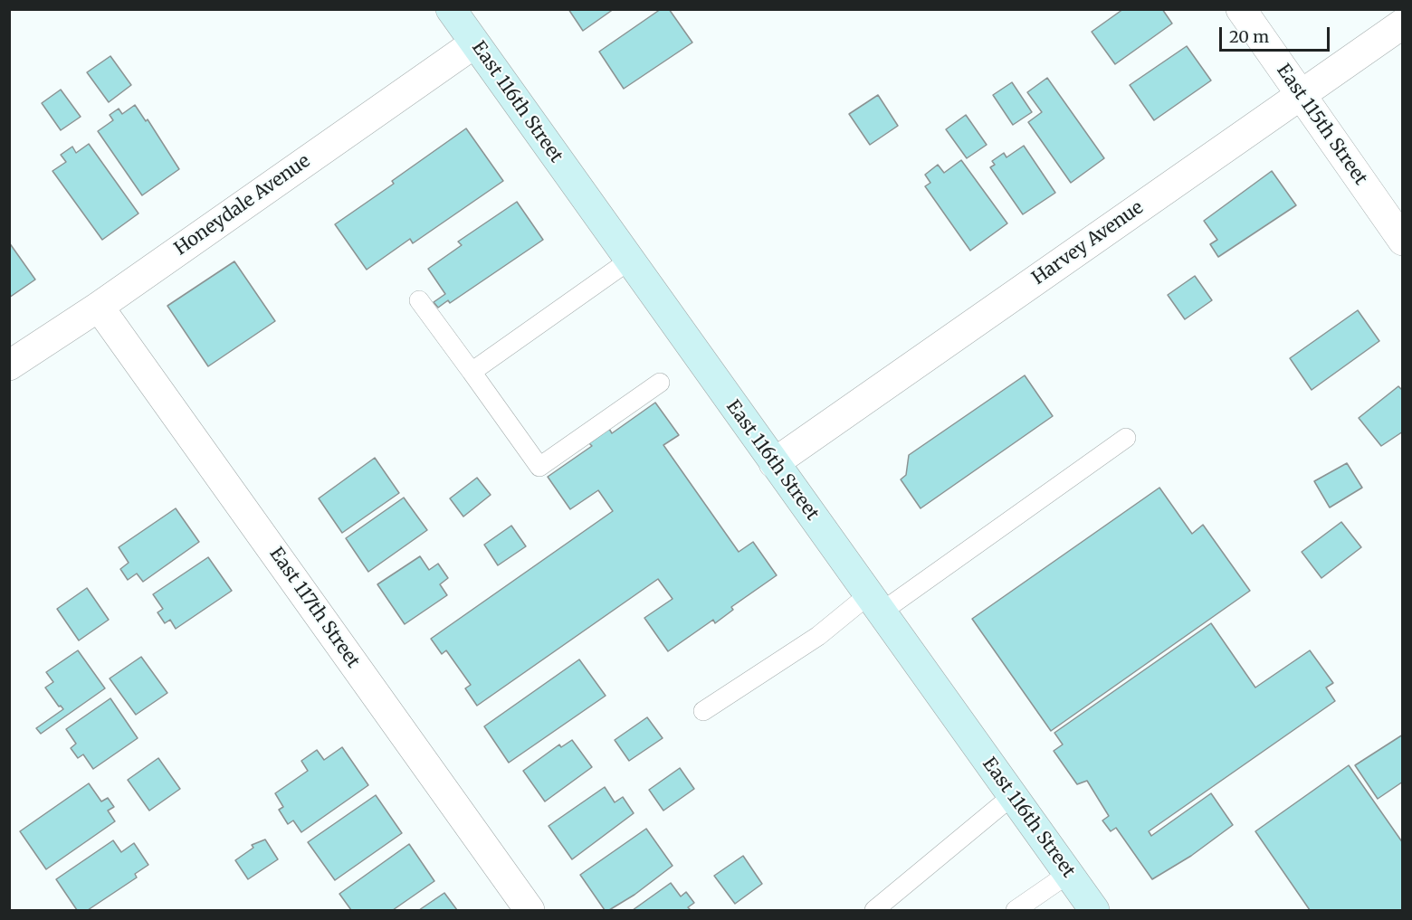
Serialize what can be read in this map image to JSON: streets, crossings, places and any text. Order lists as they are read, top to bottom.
{
  "streets": {
    "main road": ["East 116th Street"],
    "street": [
      "East 115th Street",
      "Honeydale Avenue",
      "Harvey Avenue",
      "East 117th Street"
    ]
  },
  "crossings": [
    ["East 116th Street", "Honeydale Avenue"],
    ["East 116th Street", "Harvey Avenue"],
    ["East 115th Street", "Harvey Avenue"],
    ["Honeydale Avenue", "East 117th Street"]
  ],
  "scale_bar": "20 m"
}
